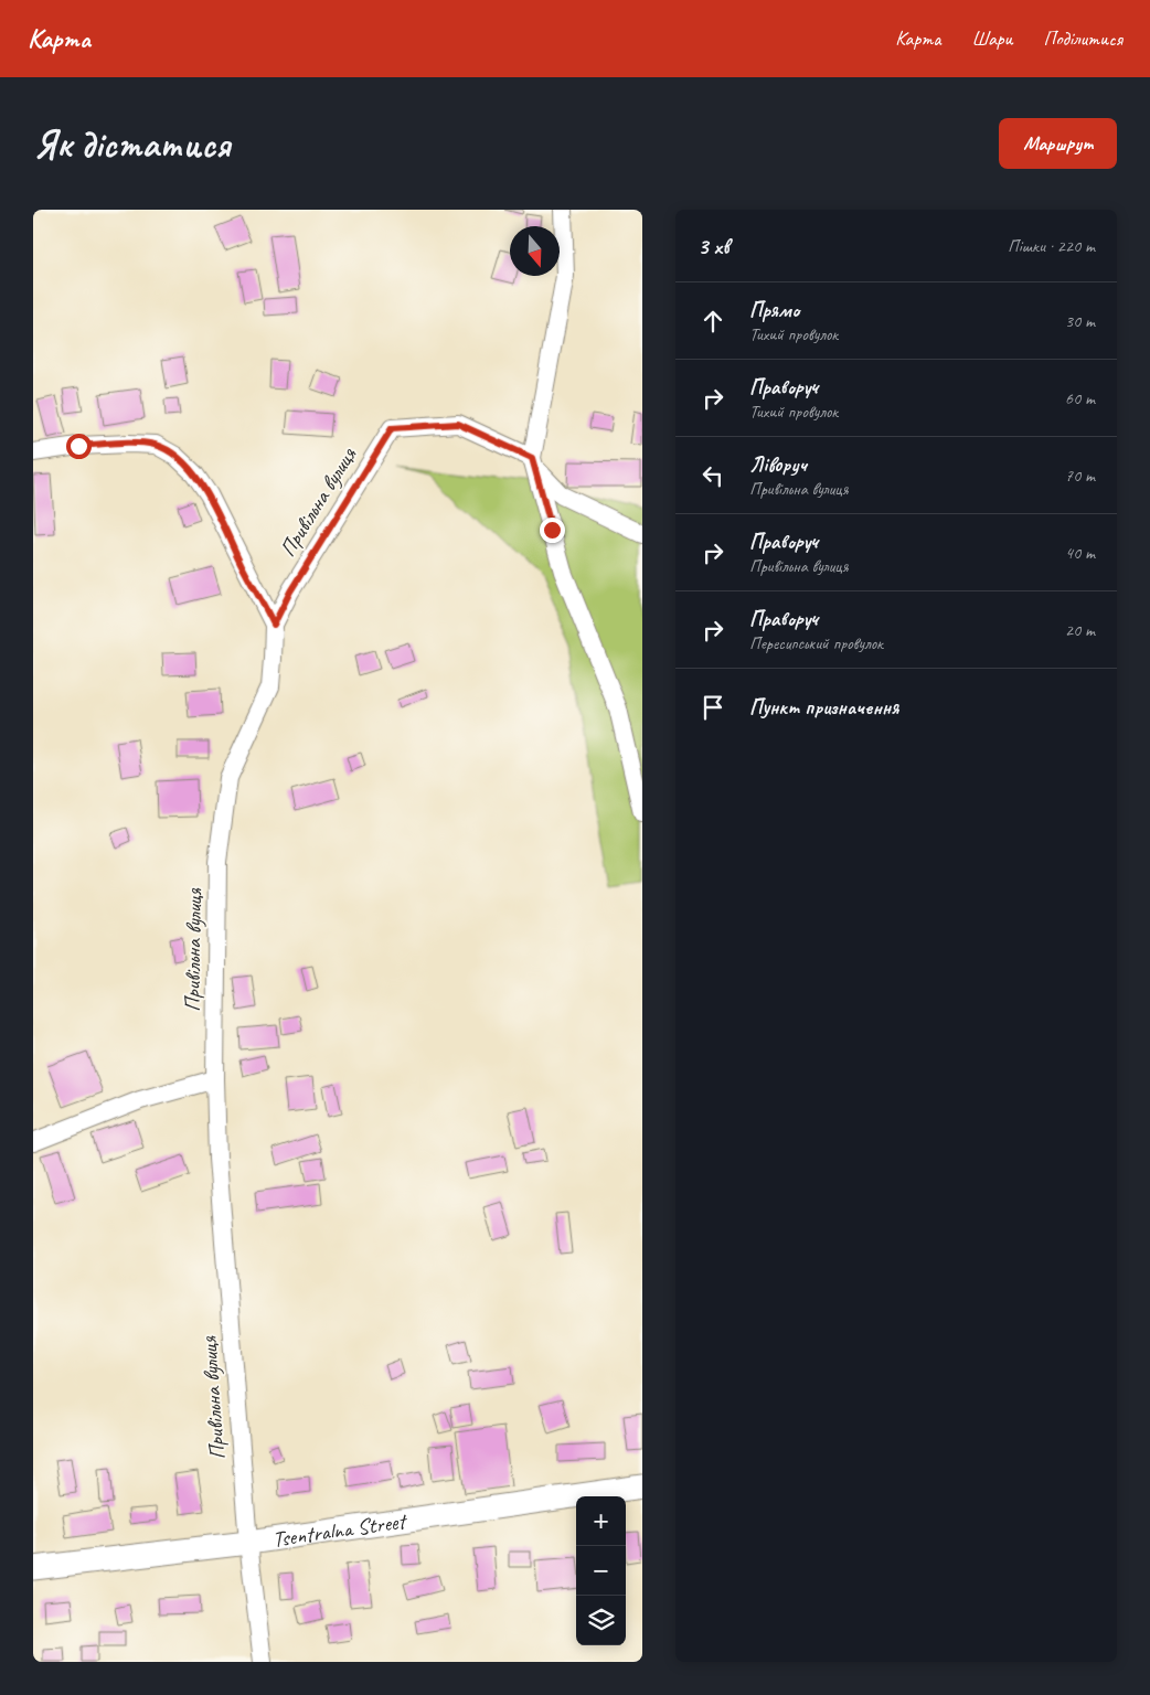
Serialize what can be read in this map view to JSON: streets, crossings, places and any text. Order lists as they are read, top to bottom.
{
  "streets": {
    "street": ["Привільна вулиця", "Tsentralna Street"]
  },
  "crossings": [
    ["Привільна вулиця", "Tsentralna Street"]
  ],
  "north": "bottom",
  "page": {
    "header": "Карта",
    "nav": ["Карта", "Шари", "Поділитися"],
    "buttons": "Маршрут",
    "title": "Як дістатися",
    "heading": ["3 хв", "Пішки · 220 m"],
    "list": [
      ["Прямо", "Тихий провулок", "30 m"],
      ["Праворуч", "Тихий провулок", "60 m"],
      ["Ліворуч", "Привільна вулиця", "70 m"],
      ["Праворуч", "Привільна вулиця", "40 m"],
      ["Праворуч", "Пересипський провулок", "20 m"],
      "Пункт призначення"
    ],
    "map_buttons": ["+", "−"]
  }
}
